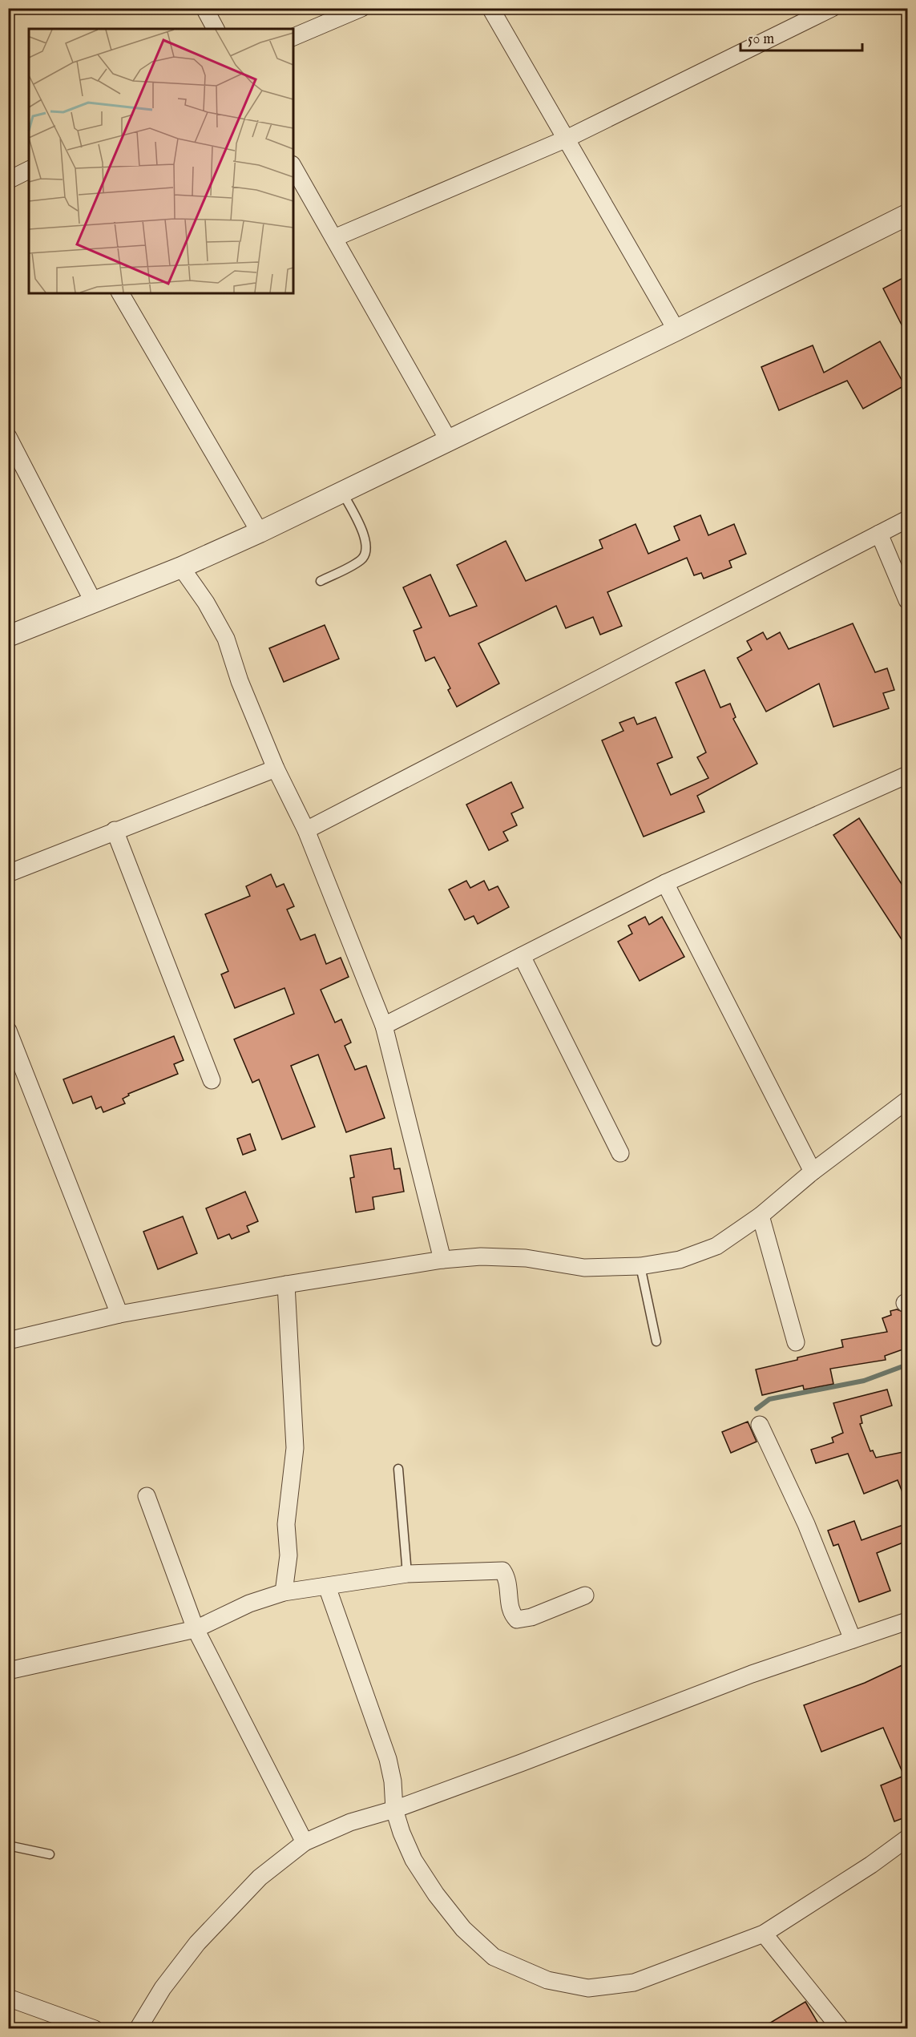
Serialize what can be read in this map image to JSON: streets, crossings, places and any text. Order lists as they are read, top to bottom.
{
  "scale_bar": "50 m"
}
